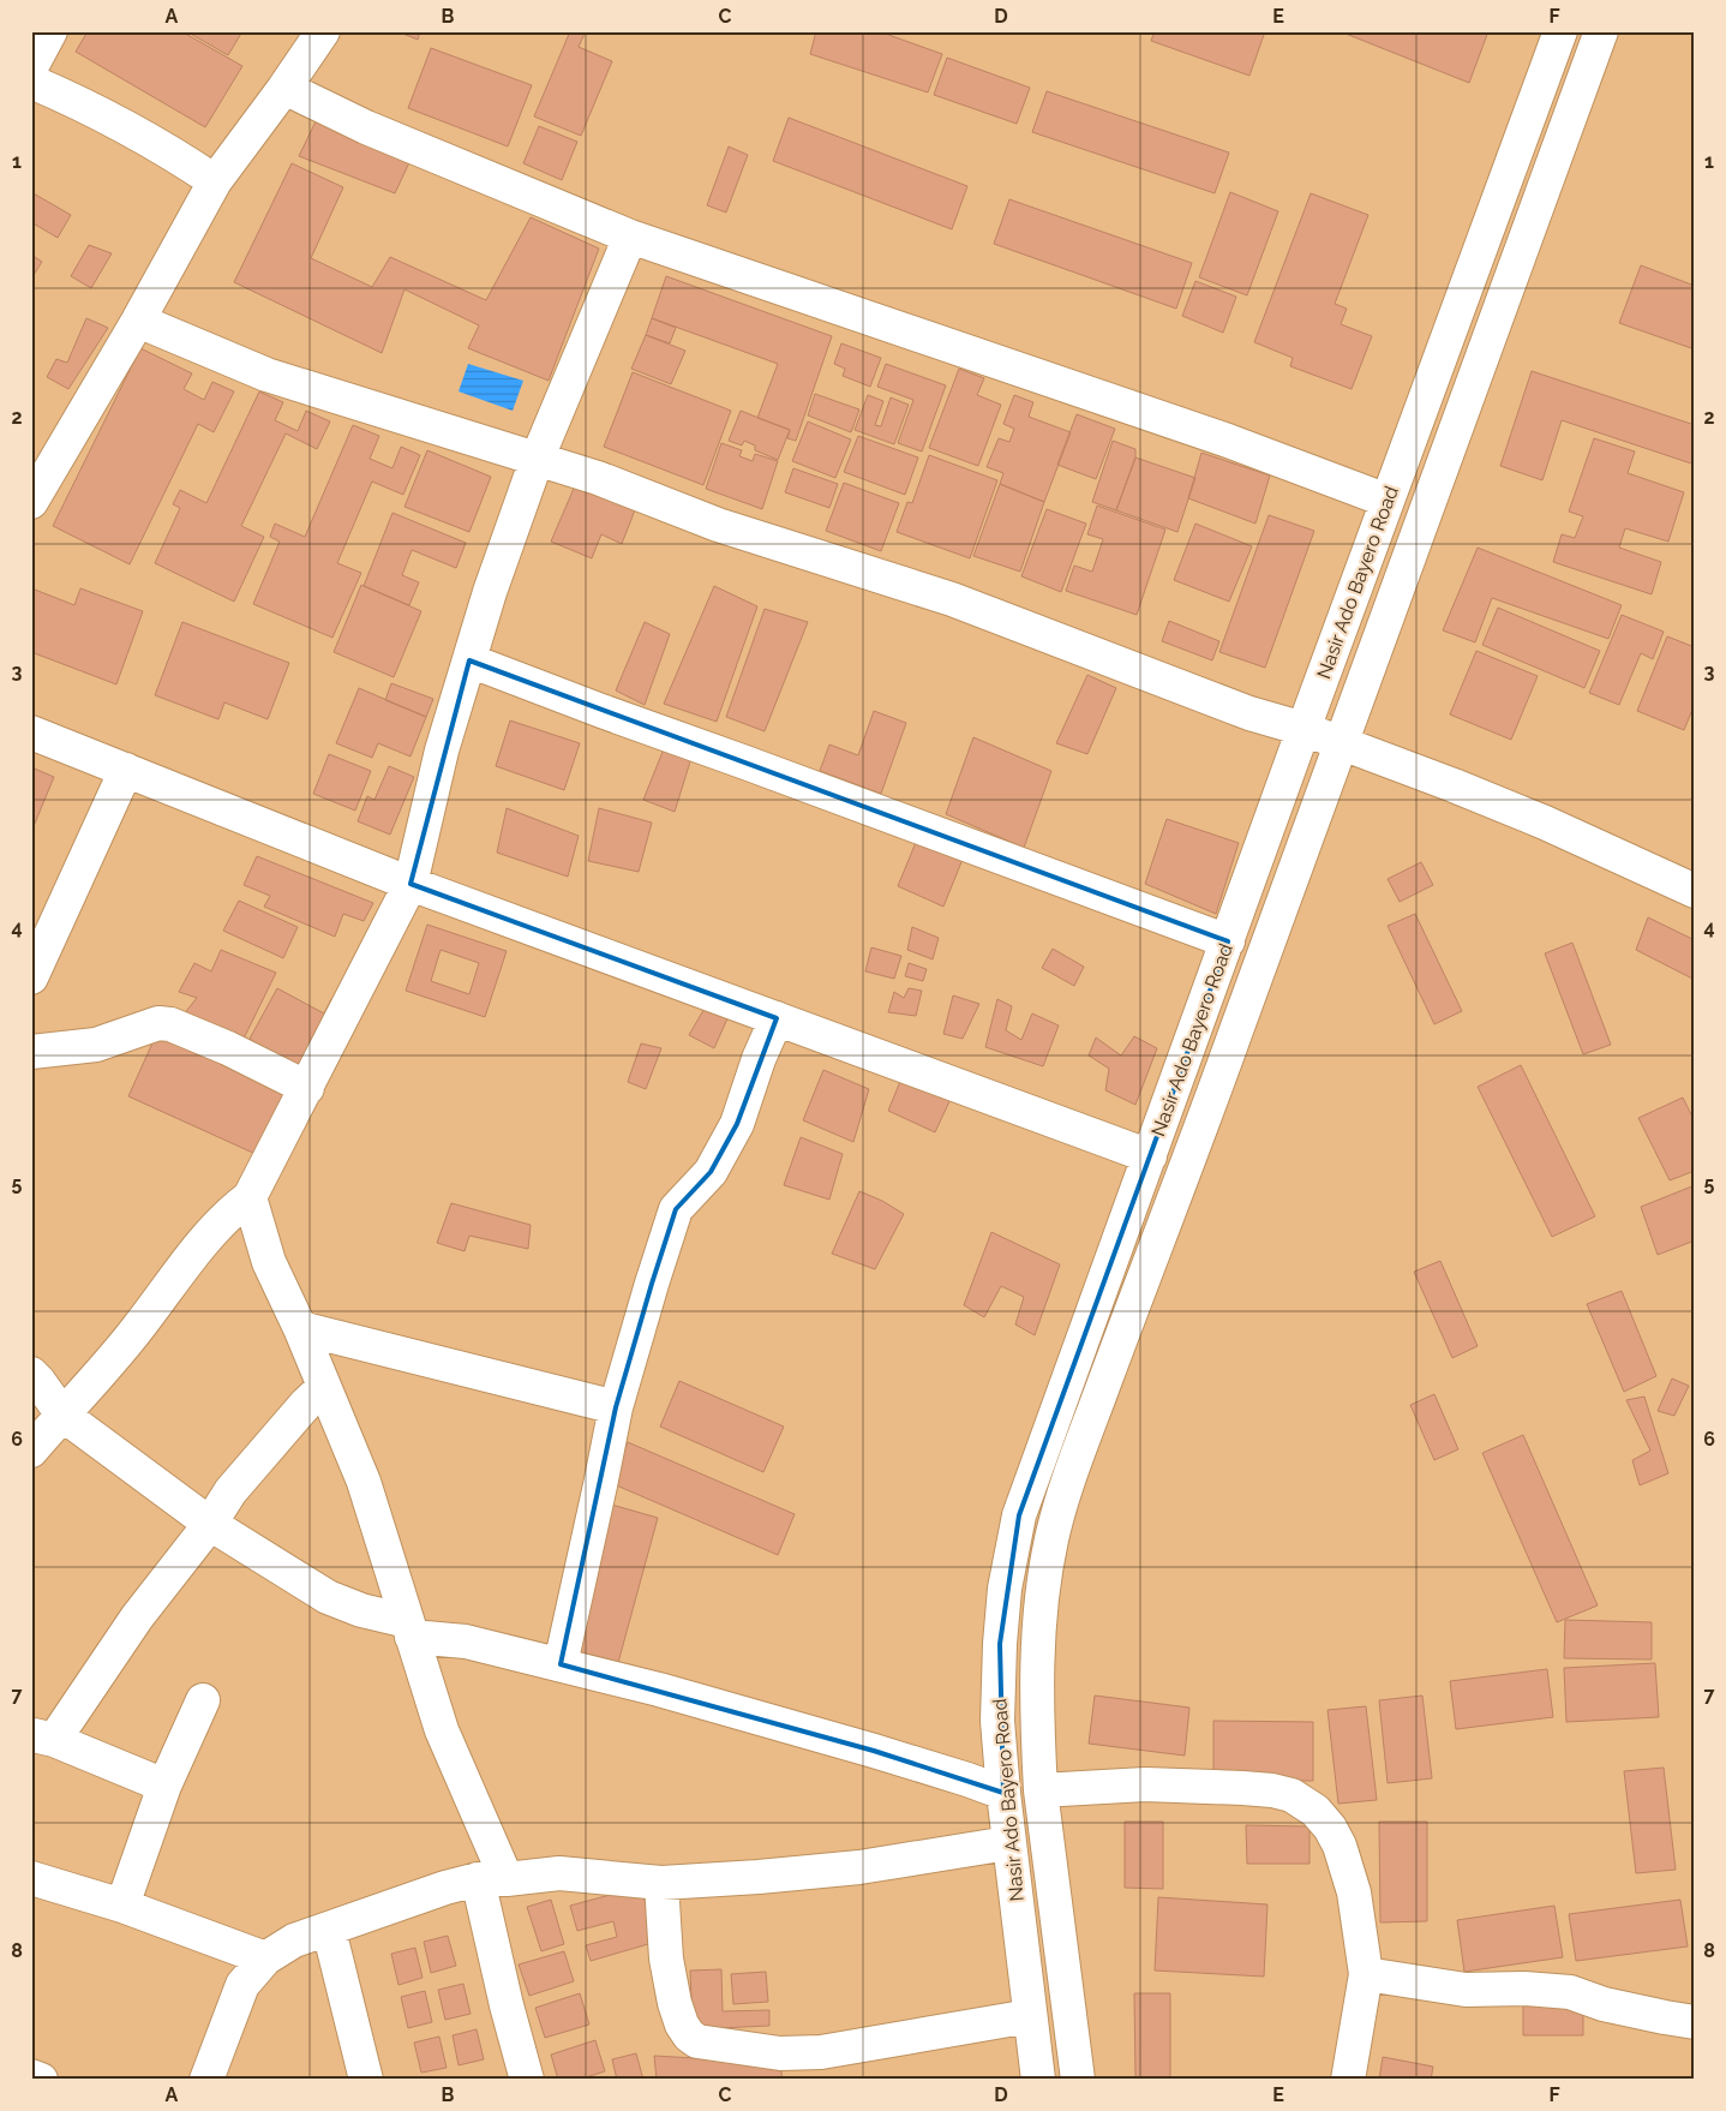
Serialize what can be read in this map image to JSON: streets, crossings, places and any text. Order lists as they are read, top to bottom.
{
  "streets": {
    "street": ["Nasir Ado Bayero Road"]
  },
  "grid": {
    "columns": [
      "A",
      "B",
      "C",
      "D",
      "E",
      "F"
    ],
    "rows": [
      "1",
      "2",
      "3",
      "4",
      "5",
      "6",
      "7",
      "8"
    ]
  }
}
